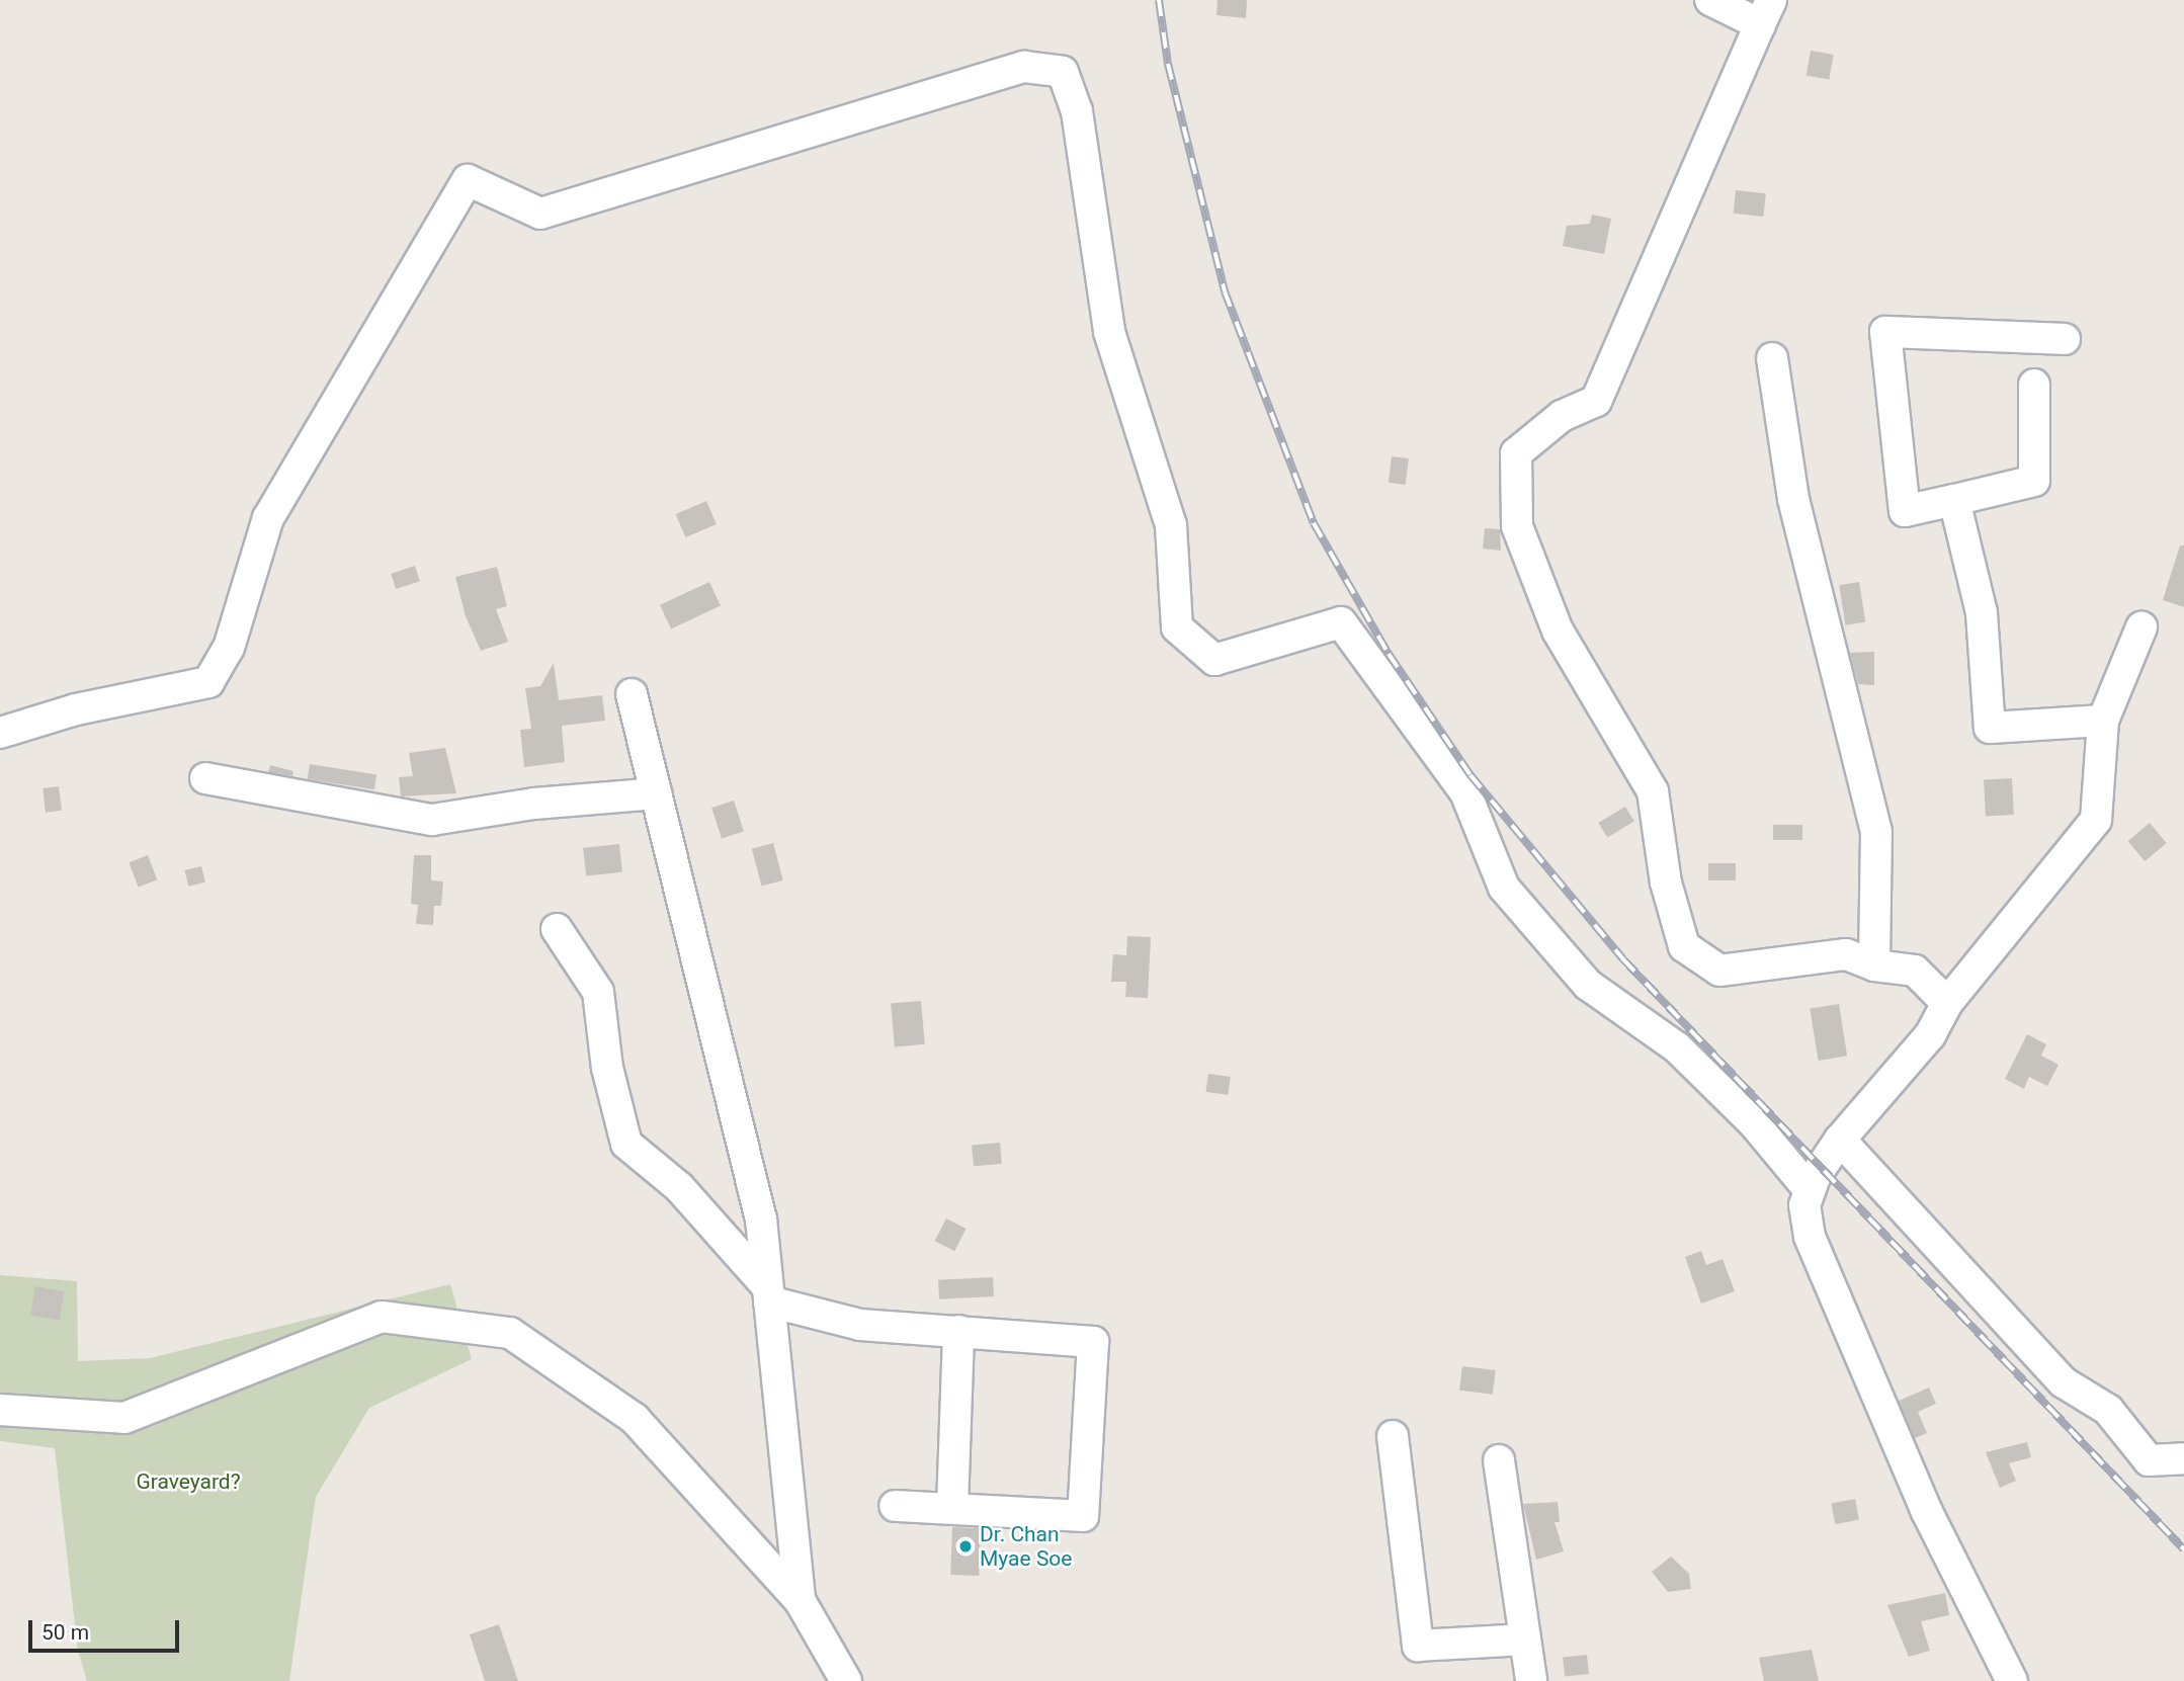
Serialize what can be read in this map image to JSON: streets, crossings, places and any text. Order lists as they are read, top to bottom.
{
  "parks": ["Graveyard?"],
  "places": ["Dr. Chan Myae Soe"],
  "scale_bar": "50 m"
}
